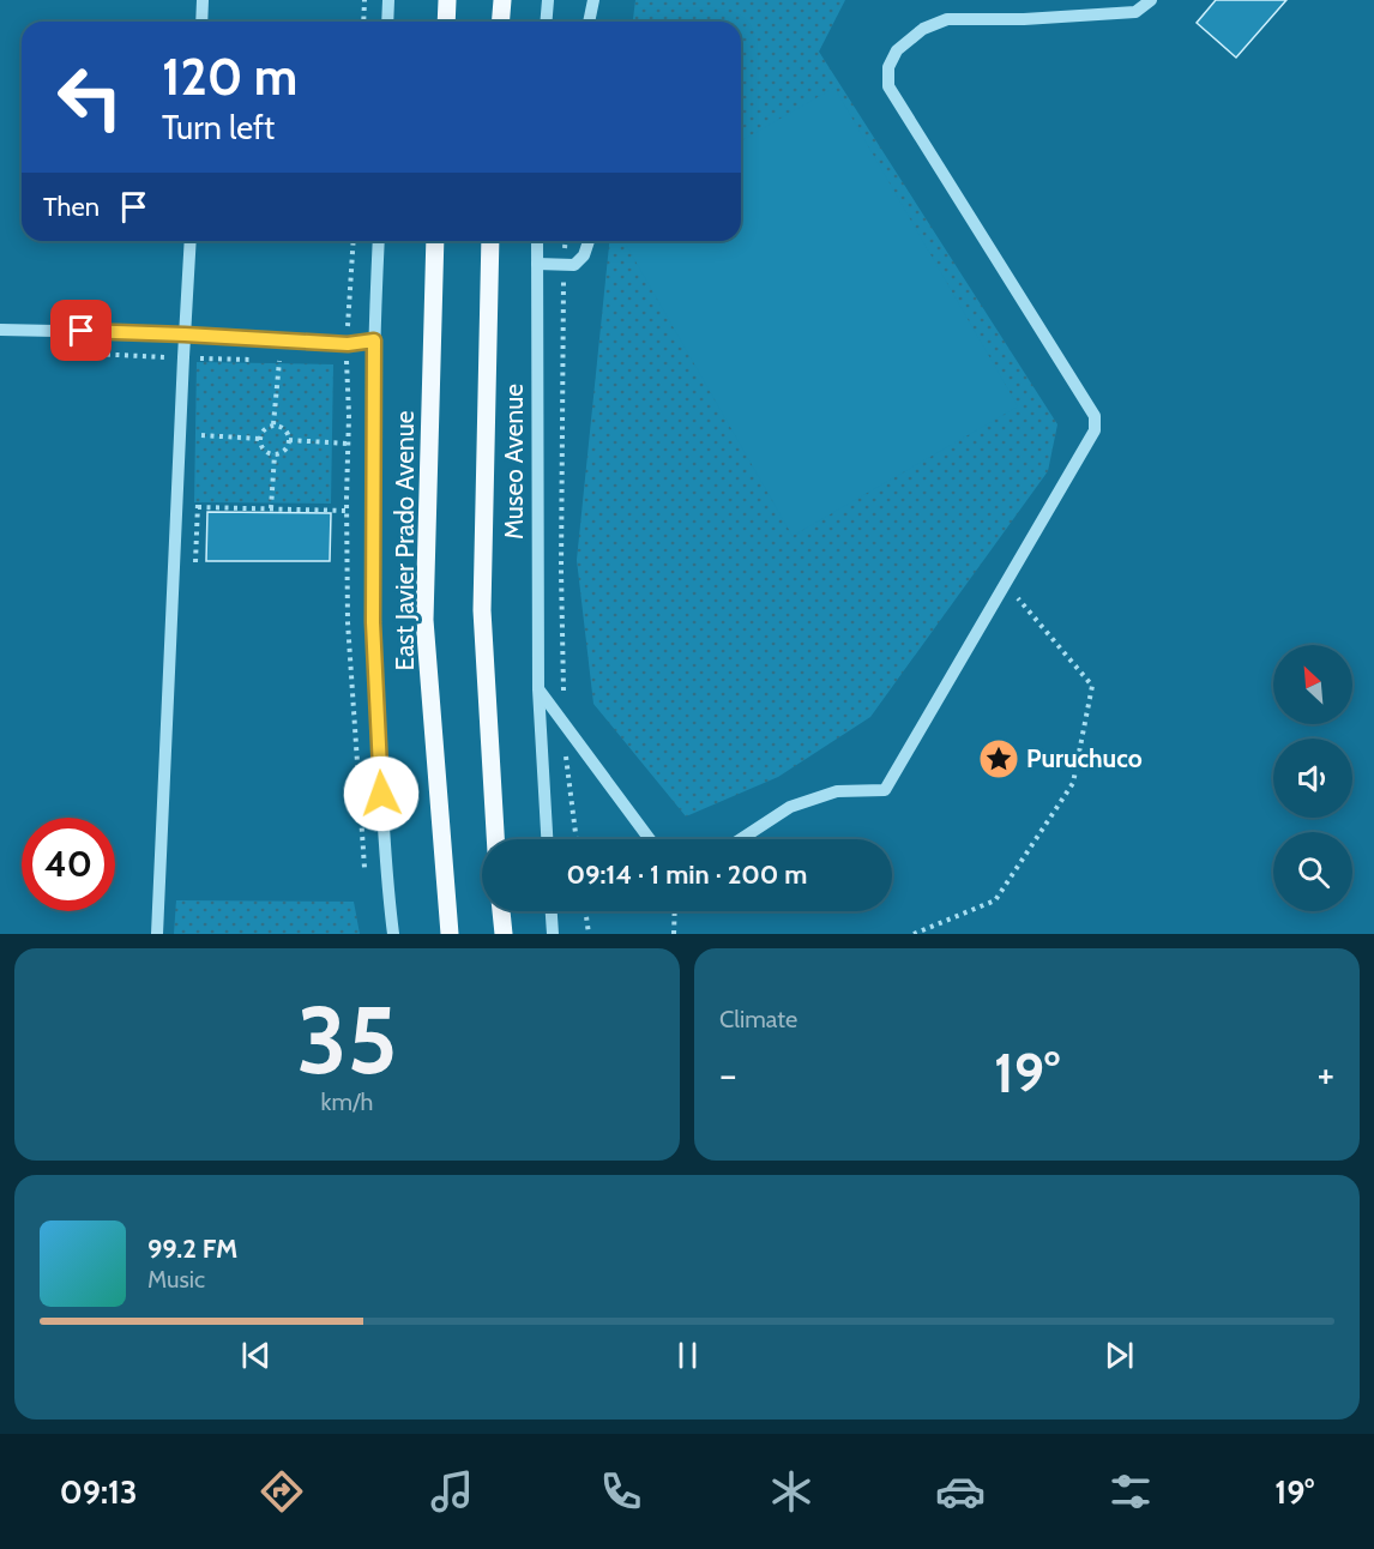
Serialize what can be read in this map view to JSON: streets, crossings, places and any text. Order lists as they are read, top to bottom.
{
  "streets": {
    "main road": ["East Javier Prado Avenue"],
    "street": ["Museo Avenue"]
  },
  "places": {
    "place": ["Puruchuco"]
  },
  "north": "top left",
  "page": {
    "turn": ["120 m", "Turn left"],
    "then": "Then",
    "limit": "40",
    "trip": "09:14 · 1 min · 200 m",
    "tile": [
      ["35", "km/h"],
      "Climate"
    ],
    "heat": ["−", "19°", "+"],
    "song": ["99.2 FM", "Music"],
    "tabs": ["09:13", "19°"]
  }
}
